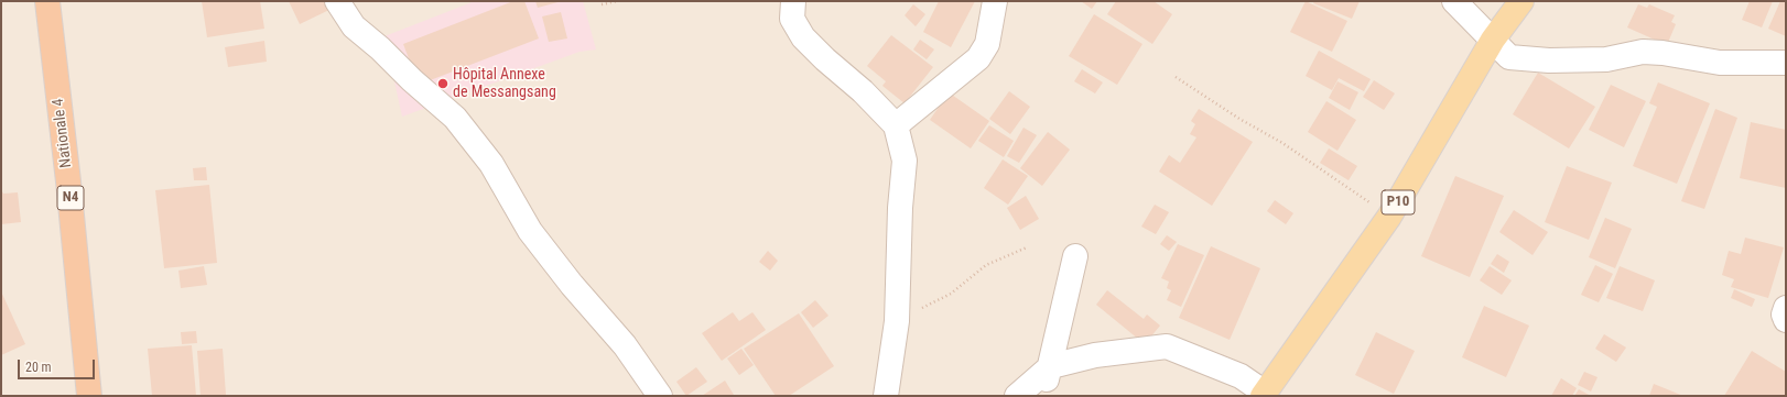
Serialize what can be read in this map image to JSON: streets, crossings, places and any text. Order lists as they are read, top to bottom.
{
  "streets": {
    "highway": ["Nationale 4", "N4"],
    "main road": ["P10"]
  },
  "places": ["Hôpital Annexe de Messangsang"],
  "scale_bar": "20 m"
}
